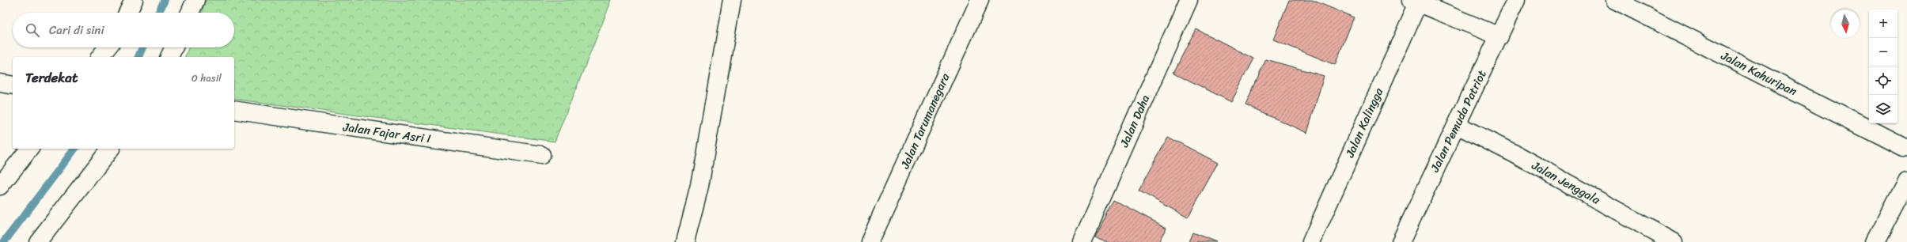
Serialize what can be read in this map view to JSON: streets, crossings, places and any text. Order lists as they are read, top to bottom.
{
  "streets": {
    "street": [
      "Jalan Kahuripan",
      "Jalan Tarumanegara",
      "Jalan Daha",
      "Jalan Pemuda Patriot",
      "Jalan Kalingga",
      "Jalan Fajar Asri I",
      "Jalan Jenggala"
    ]
  },
  "crossings": [
    ["Jalan Pemuda Patriot", "Jalan Jenggala"]
  ],
  "north": "bottom",
  "page": {
    "map_buttons": ["+", "−"],
    "search": "Cari di sini",
    "heading": ["Terdekat", "0 hasil"]
  }
}
